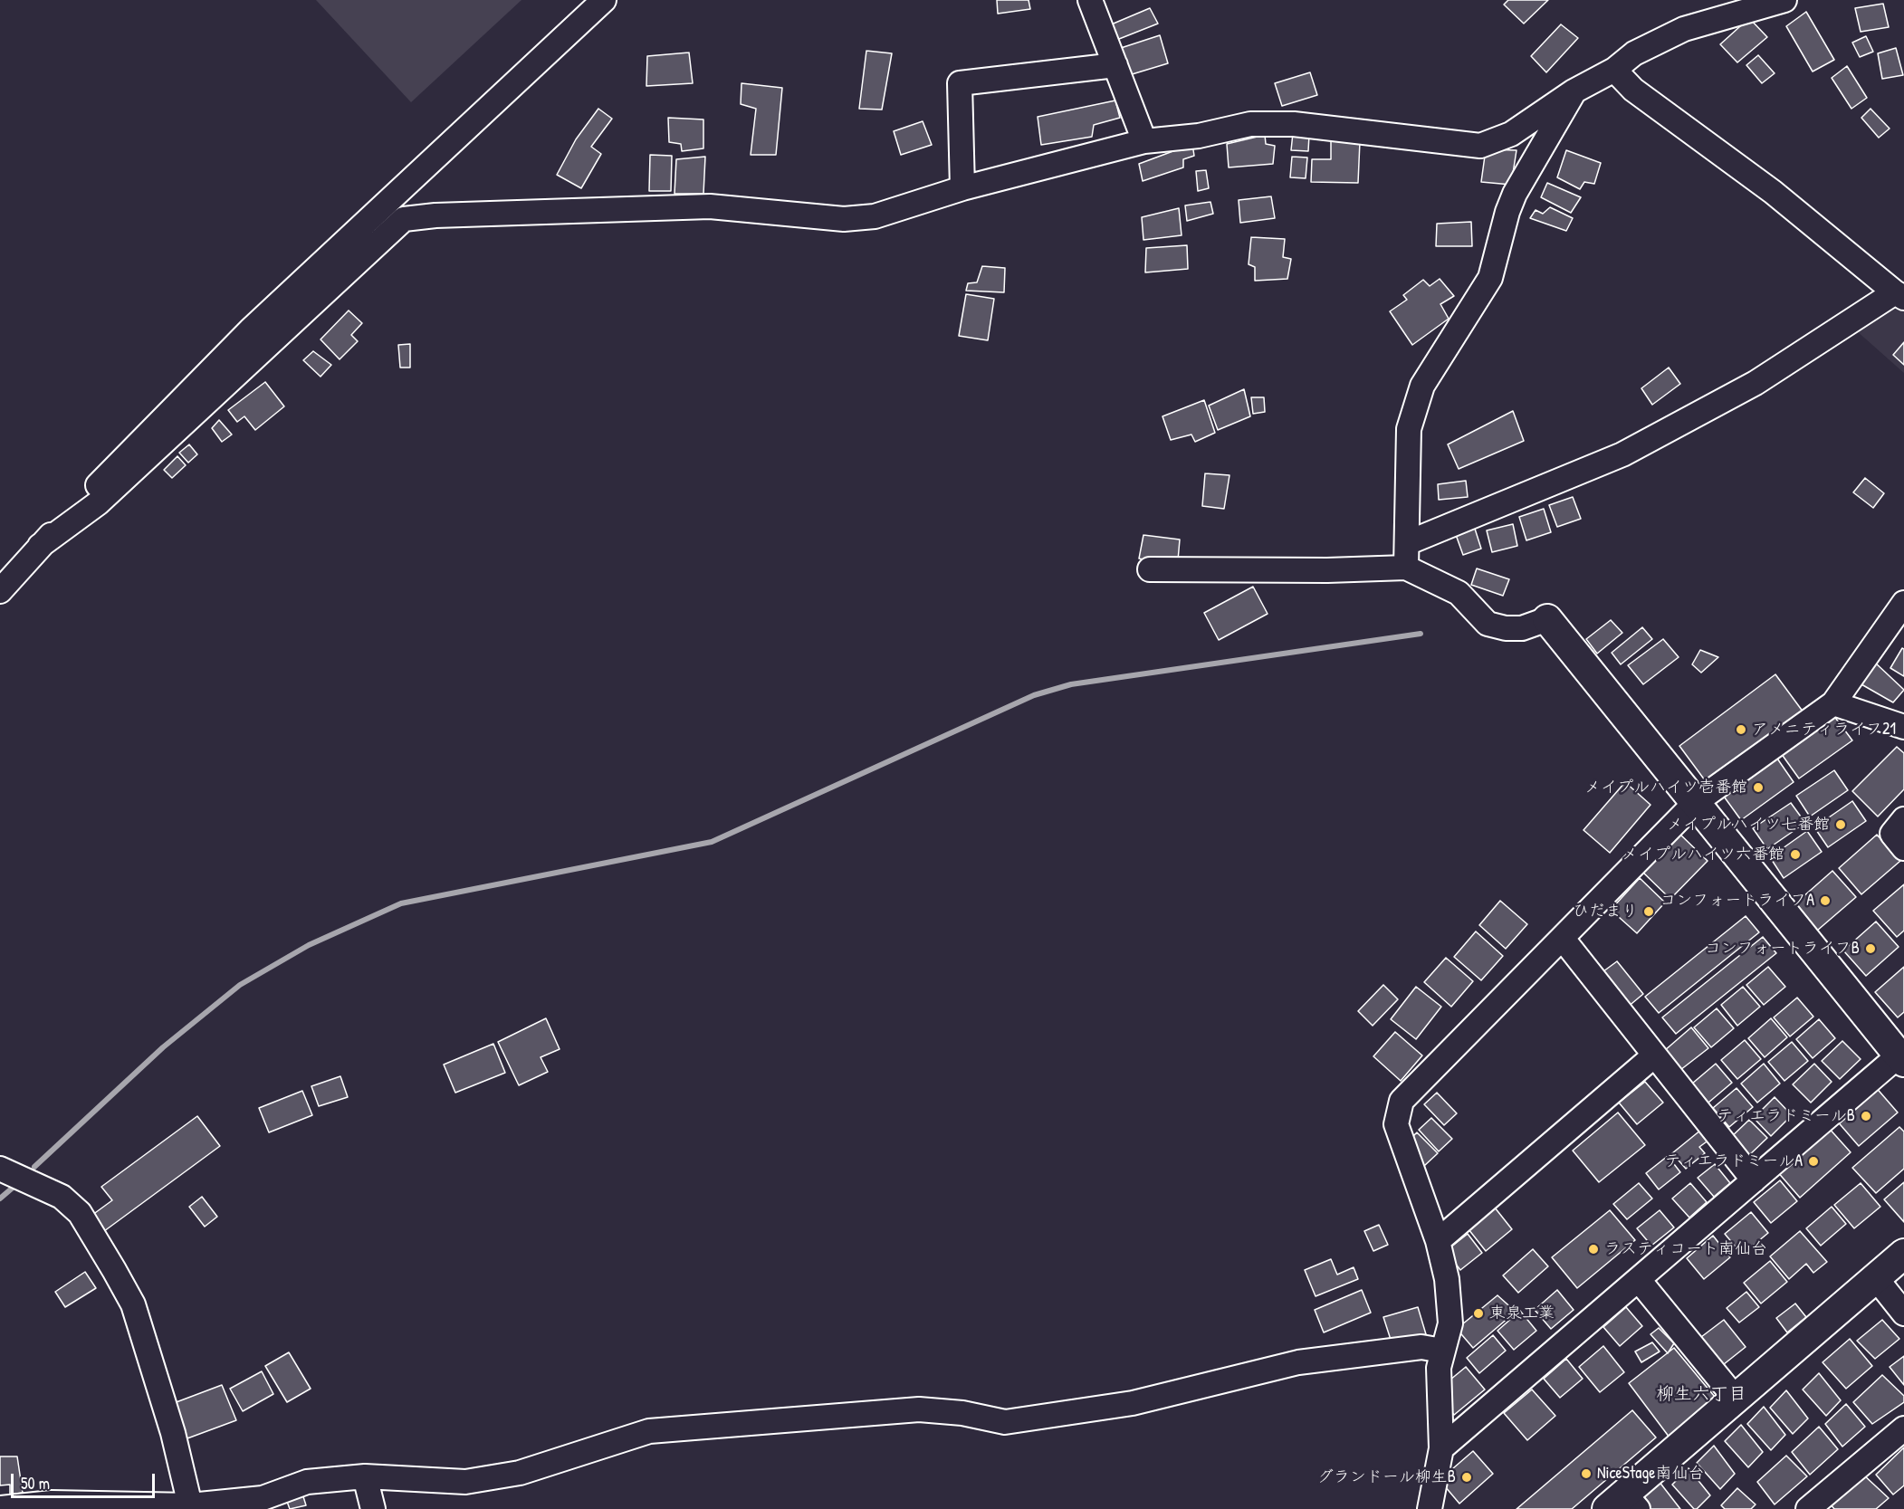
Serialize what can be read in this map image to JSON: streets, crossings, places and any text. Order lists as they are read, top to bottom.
{
  "districts": ["柳生六丁目"],
  "places": [
    "アメニティライフ21",
    "メイプルハイツ壱番館",
    "メイプルハイツ七番館",
    "メイプルハイツ六番館",
    "コンフォートライフA",
    "ひだまり",
    "コンフォートライフB",
    "ティエラドミールB",
    "ティエラドミールA",
    "ラスティコート南仙台",
    "東泉工業",
    "NiceStage南仙台",
    "グランドール柳生B"
  ],
  "scale_bar": "50 m"
}
